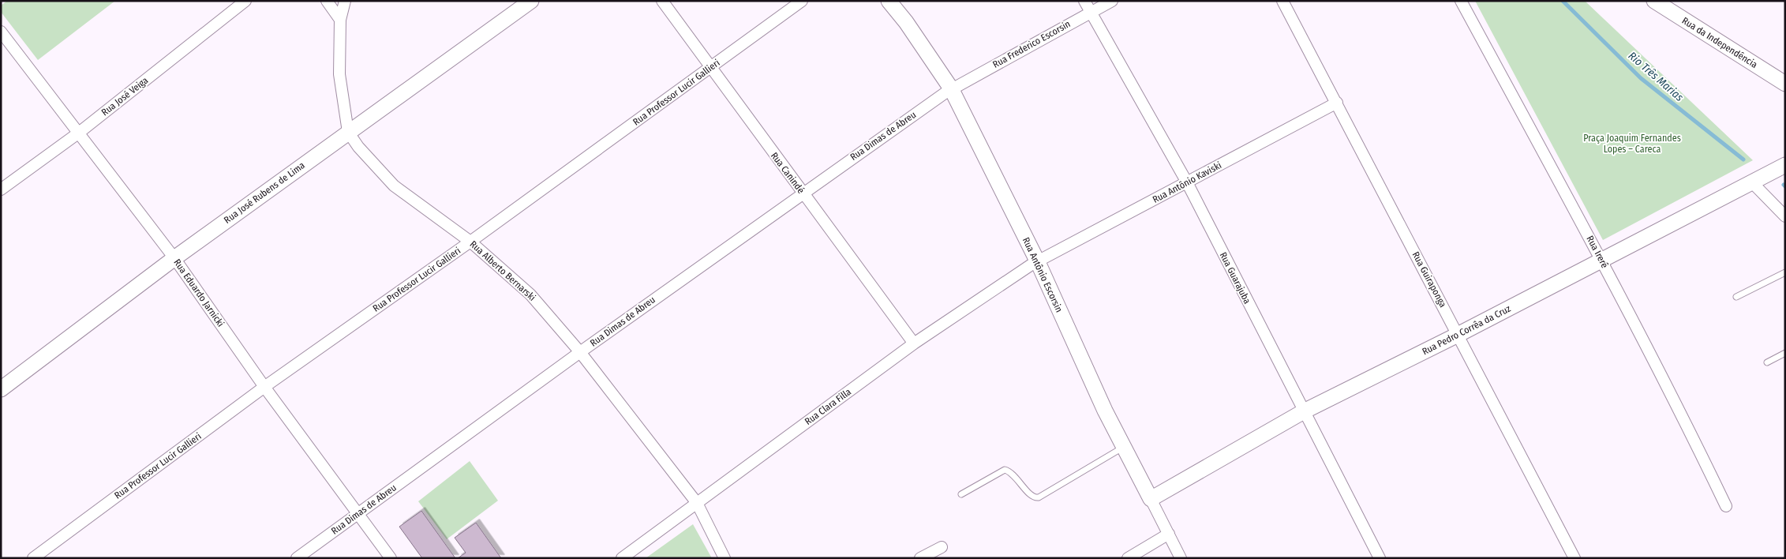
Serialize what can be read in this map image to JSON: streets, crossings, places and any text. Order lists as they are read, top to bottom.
{
  "streets": {
    "street": [
      "Rua da Independência",
      "Rua Frederico Escorsin",
      "Rua Professor Lucir Gallieri",
      "Rua José Veiga",
      "Rua Dimas de Abreu",
      "Rua Canindé",
      "Rua Antônio Kaviski",
      "Rua José Rubens de Lima",
      "Rua Irerê",
      "Rua Alberto Bernarski",
      "Rua Antônio Escorsin",
      "Rua Guarajuba",
      "Rua Guiraponga",
      "Rua Eduardo Jarnicki",
      "Rua Pedro Corrêa da Cruz",
      "Rua Clara Filla"
    ]
  },
  "crossings": [
    ["Rua Frederico Escorsin", "Rua Dimas de Abreu"],
    ["Rua Frederico Escorsin", "Rua Antônio Escorsin"],
    ["Rua Frederico Escorsin", "Rua Guarajuba"],
    ["Rua Professor Lucir Gallieri", "Rua Canindé"],
    ["Rua Professor Lucir Gallieri", "Rua Alberto Bernarski"],
    ["Rua Professor Lucir Gallieri", "Rua Eduardo Jarnicki"],
    ["Rua José Veiga", "Rua Eduardo Jarnicki"],
    ["Rua Dimas de Abreu", "Rua Canindé"],
    ["Rua Dimas de Abreu", "Rua Alberto Bernarski"],
    ["Rua Dimas de Abreu", "Rua Antônio Escorsin"],
    ["Rua Dimas de Abreu", "Rua Eduardo Jarnicki"],
    ["Rua Canindé", "Rua Clara Filla"],
    ["Rua Antônio Kaviski", "Rua Antônio Escorsin"],
    ["Rua Antônio Kaviski", "Rua Guarajuba"],
    ["Rua Antônio Kaviski", "Rua Guiraponga"],
    ["Rua Antônio Kaviski", "Rua Clara Filla"],
    ["Rua José Rubens de Lima", "Rua Alberto Bernarski"],
    ["Rua José Rubens de Lima", "Rua Eduardo Jarnicki"],
    ["Rua Irerê", "Rua Pedro Corrêa da Cruz"],
    ["Rua Alberto Bernarski", "Rua Clara Filla"],
    ["Rua Antônio Escorsin", "Rua Pedro Corrêa da Cruz"],
    ["Rua Antônio Escorsin", "Rua Clara Filla"],
    ["Rua Guarajuba", "Rua Pedro Corrêa da Cruz"],
    ["Rua Guiraponga", "Rua Pedro Corrêa da Cruz"]
  ],
  "water": ["Rio Três Marias"],
  "parks": ["Praça Joaquim Fernandes Lopes – Careca"]
}
